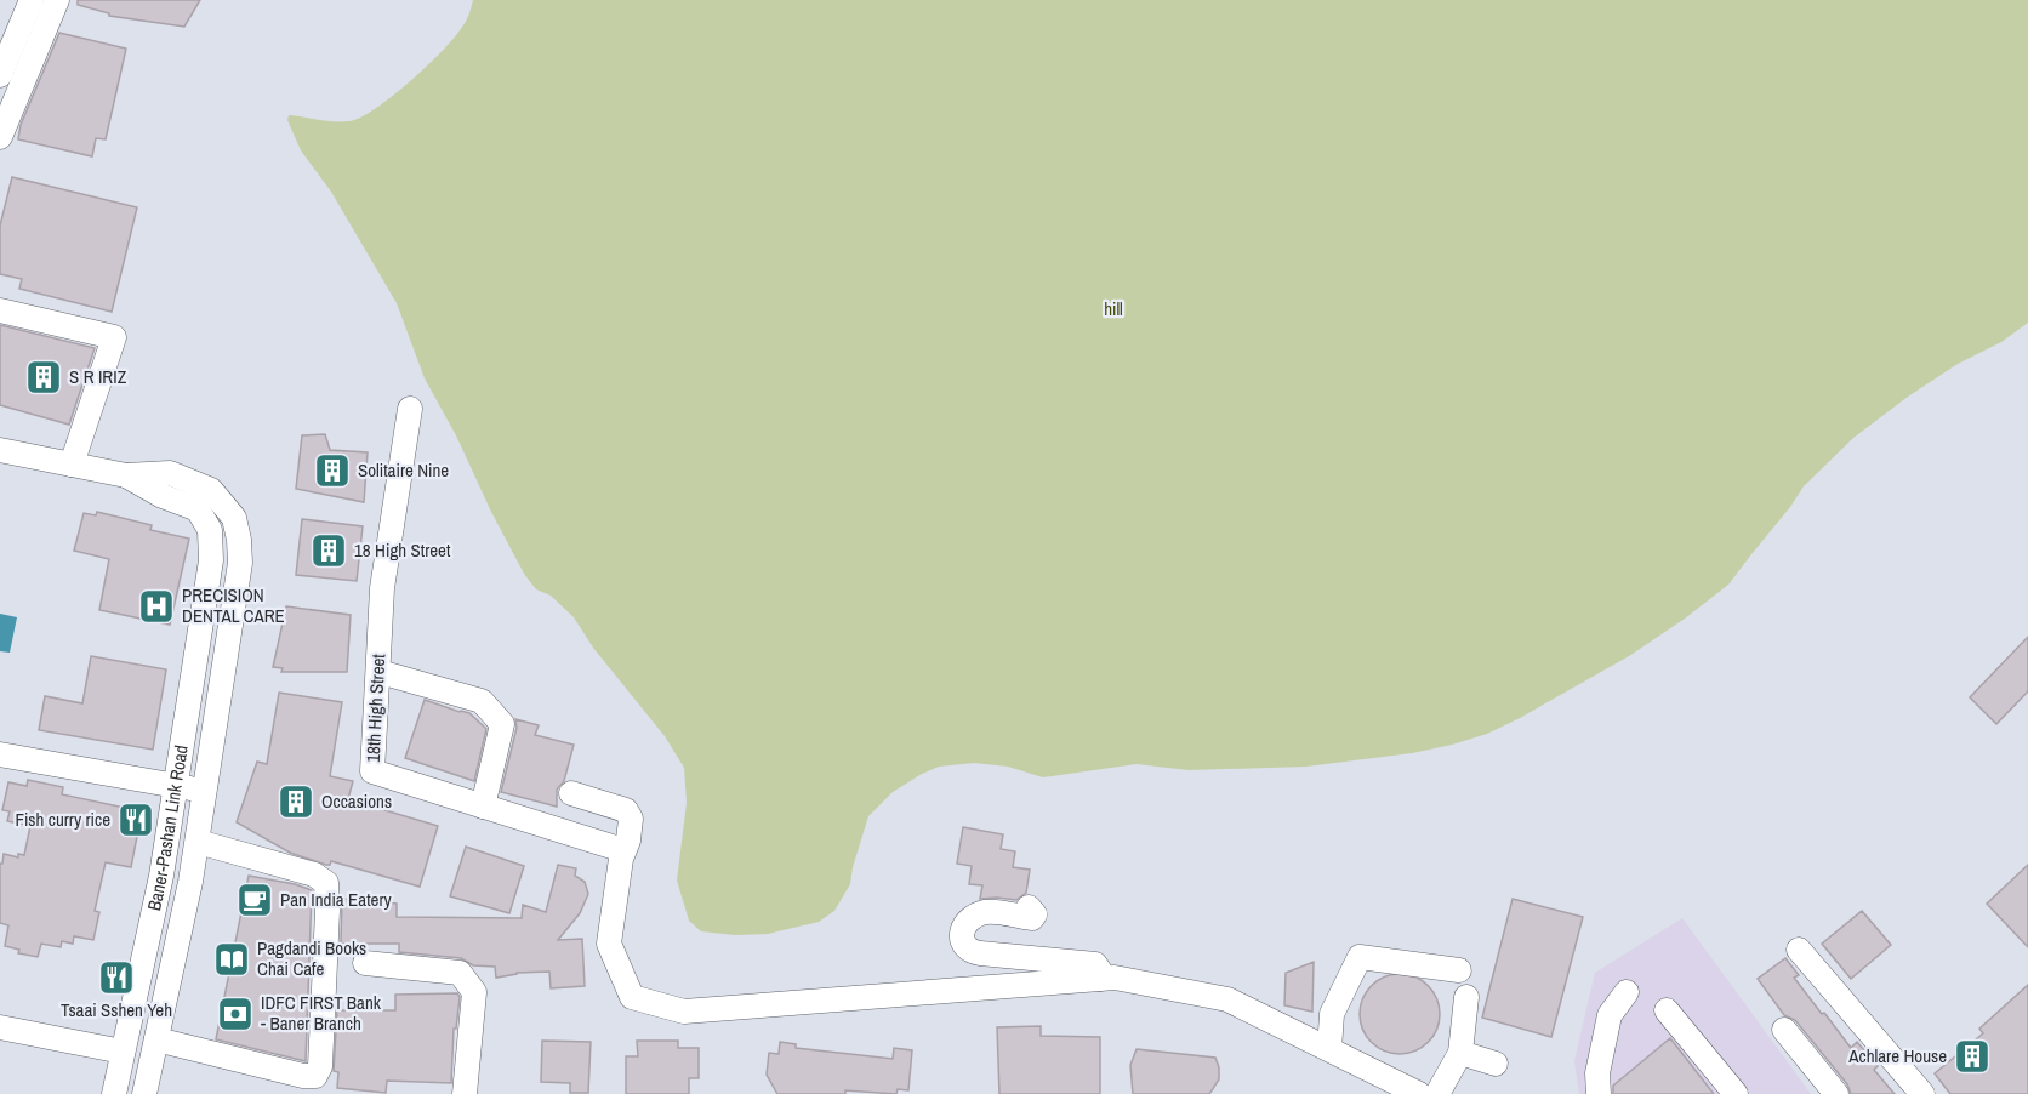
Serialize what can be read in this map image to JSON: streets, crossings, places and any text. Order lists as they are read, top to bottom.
{
  "streets": {
    "street": ["18th High Street", "Baner-Pashan Link Road"]
  },
  "parks": ["hill"],
  "places": {
    "building": [
      "S R IRIZ",
      "Solitaire Nine",
      "18 High Street",
      "Occasions",
      "Achlare House"
    ],
    "hospital": ["PRECISION DENTAL CARE"],
    "restaurant": ["Fish curry rice", "Tsaai Sshen Yeh"],
    "cafe": ["Pan India Eatery"],
    "library": ["Pagdandi Books Chai Cafe"],
    "bank": ["IDFC FIRST Bank - Baner Branch"]
  }
}
